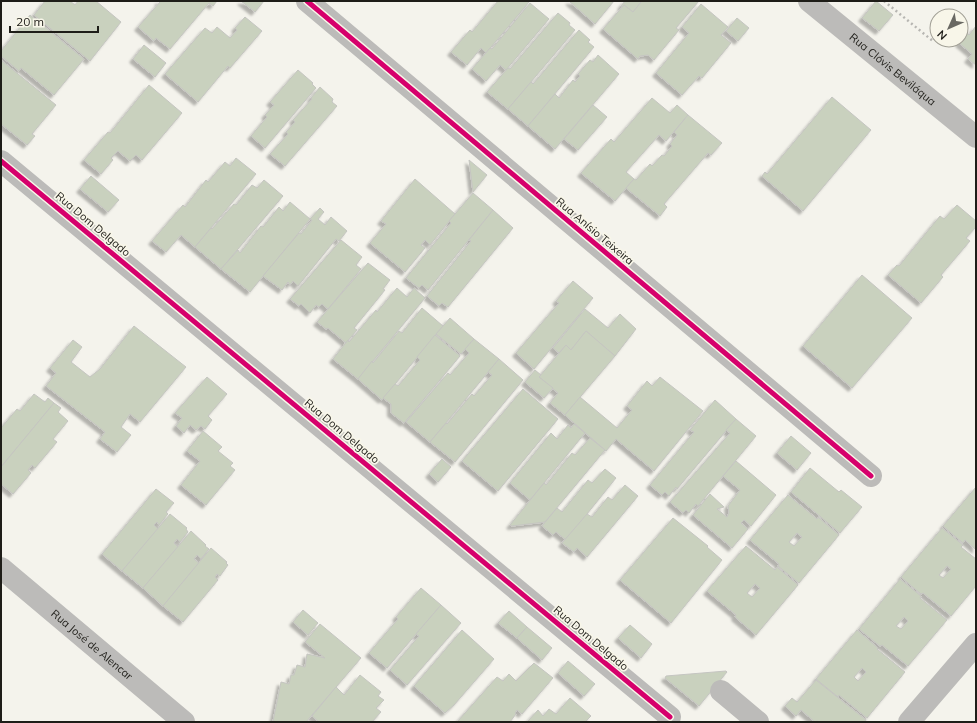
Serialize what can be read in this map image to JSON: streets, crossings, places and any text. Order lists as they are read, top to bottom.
{
  "streets": {
    "street": [
      "Rua Clóvis Beviláqua",
      "Rua Dom Delgado",
      "Rua Anísio Teixeira",
      "Rua José de Alencar"
    ]
  },
  "scale_bar": "20 m",
  "north": "bottom left"
}
